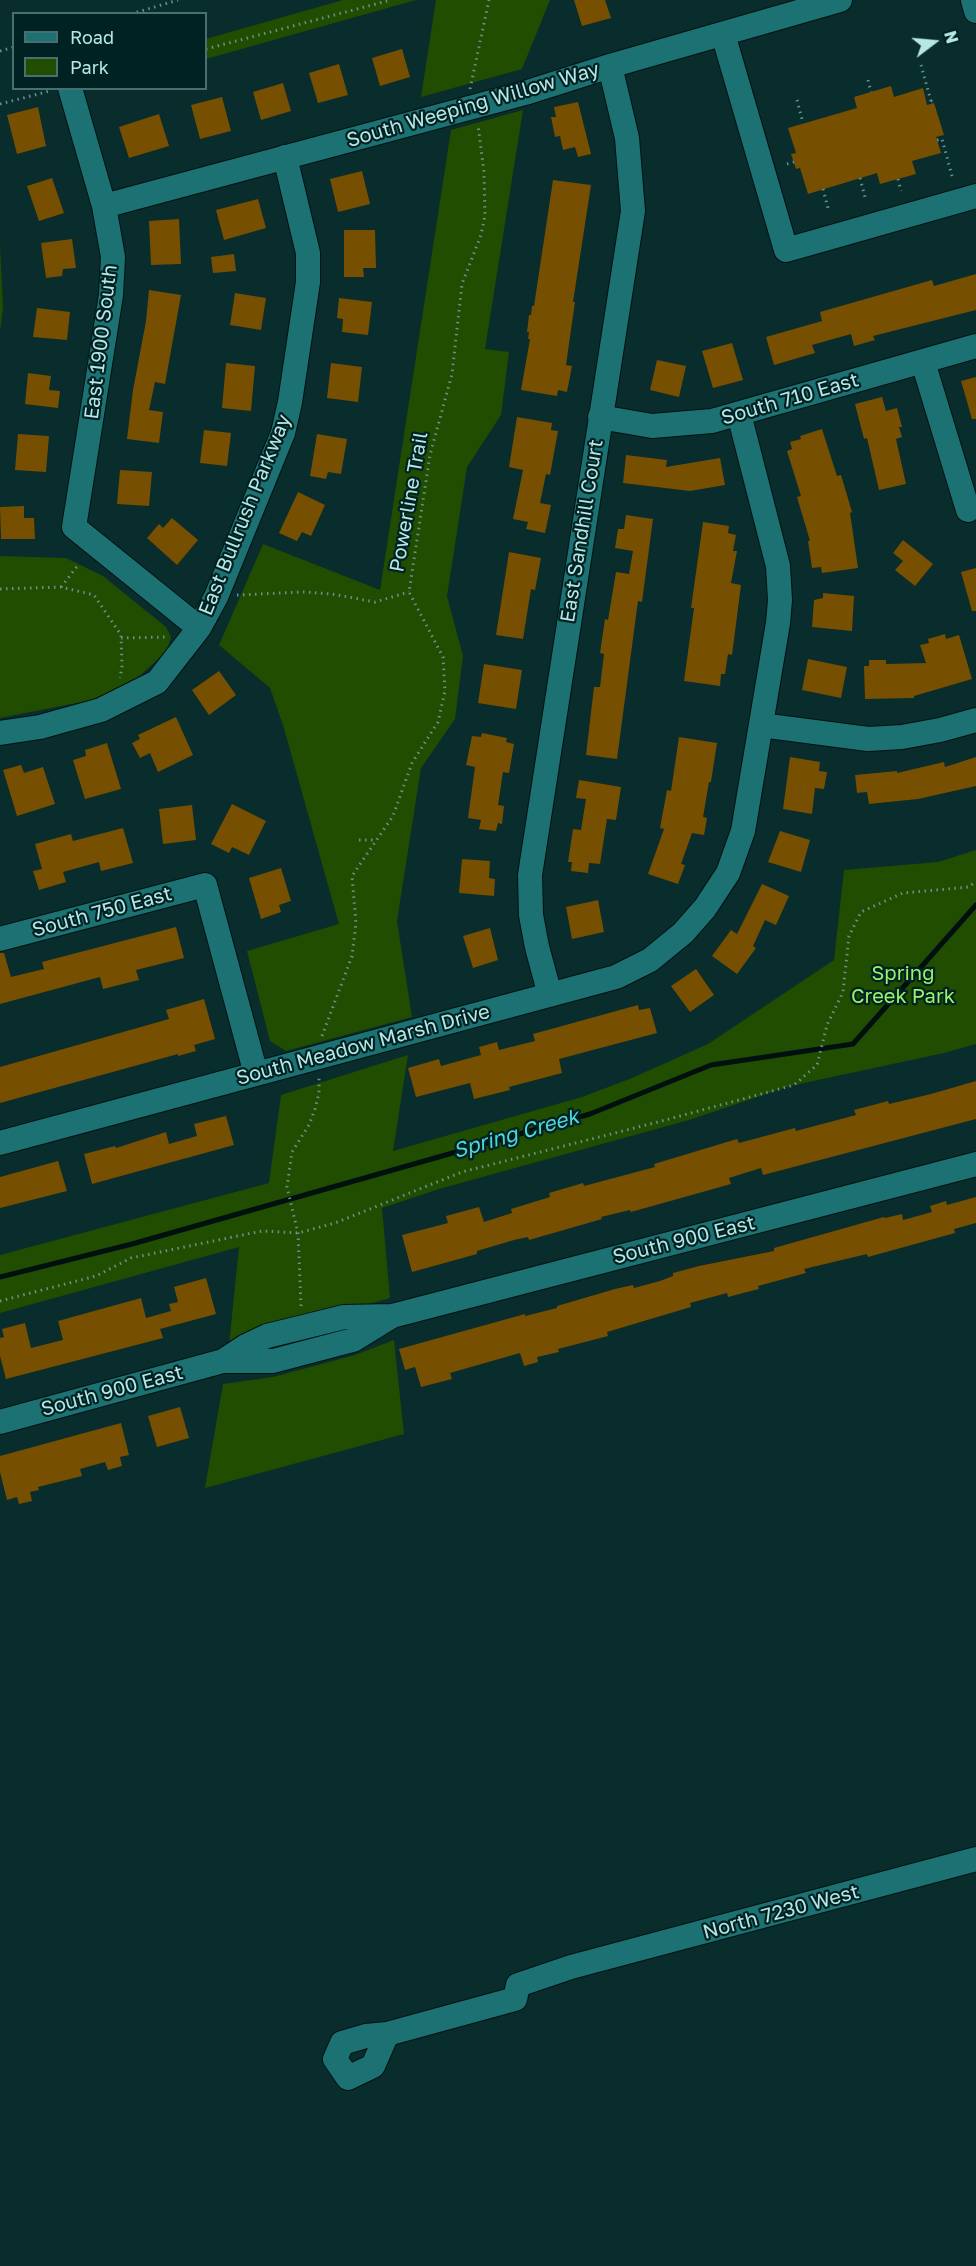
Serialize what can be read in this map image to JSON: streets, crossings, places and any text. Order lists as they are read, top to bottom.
{
  "streets": {
    "street": [
      "South Weeping Willow Way",
      "East 1900 South",
      "South 710 East",
      "East Bullrush Parkway",
      "East Sandhill Court",
      "South 750 East",
      "South Meadow Marsh Drive",
      "South 900 East",
      "North 7230 West"
    ],
    "path": ["Powerline Trail"]
  },
  "crossings": [
    ["South Weeping Willow Way", "East 1900 South"],
    ["South Weeping Willow Way", "East Bullrush Parkway"],
    ["South Weeping Willow Way", "East Sandhill Court"],
    ["East 1900 South", "East Bullrush Parkway"],
    ["South 710 East", "East Sandhill Court"],
    ["South 710 East", "South Meadow Marsh Drive"],
    ["East Sandhill Court", "South Meadow Marsh Drive"],
    ["South 750 East", "South Meadow Marsh Drive"]
  ],
  "water": ["Spring Creek"],
  "parks": ["Spring Creek Park"],
  "legend": ["Road", "Park"],
  "north": "right"
}
